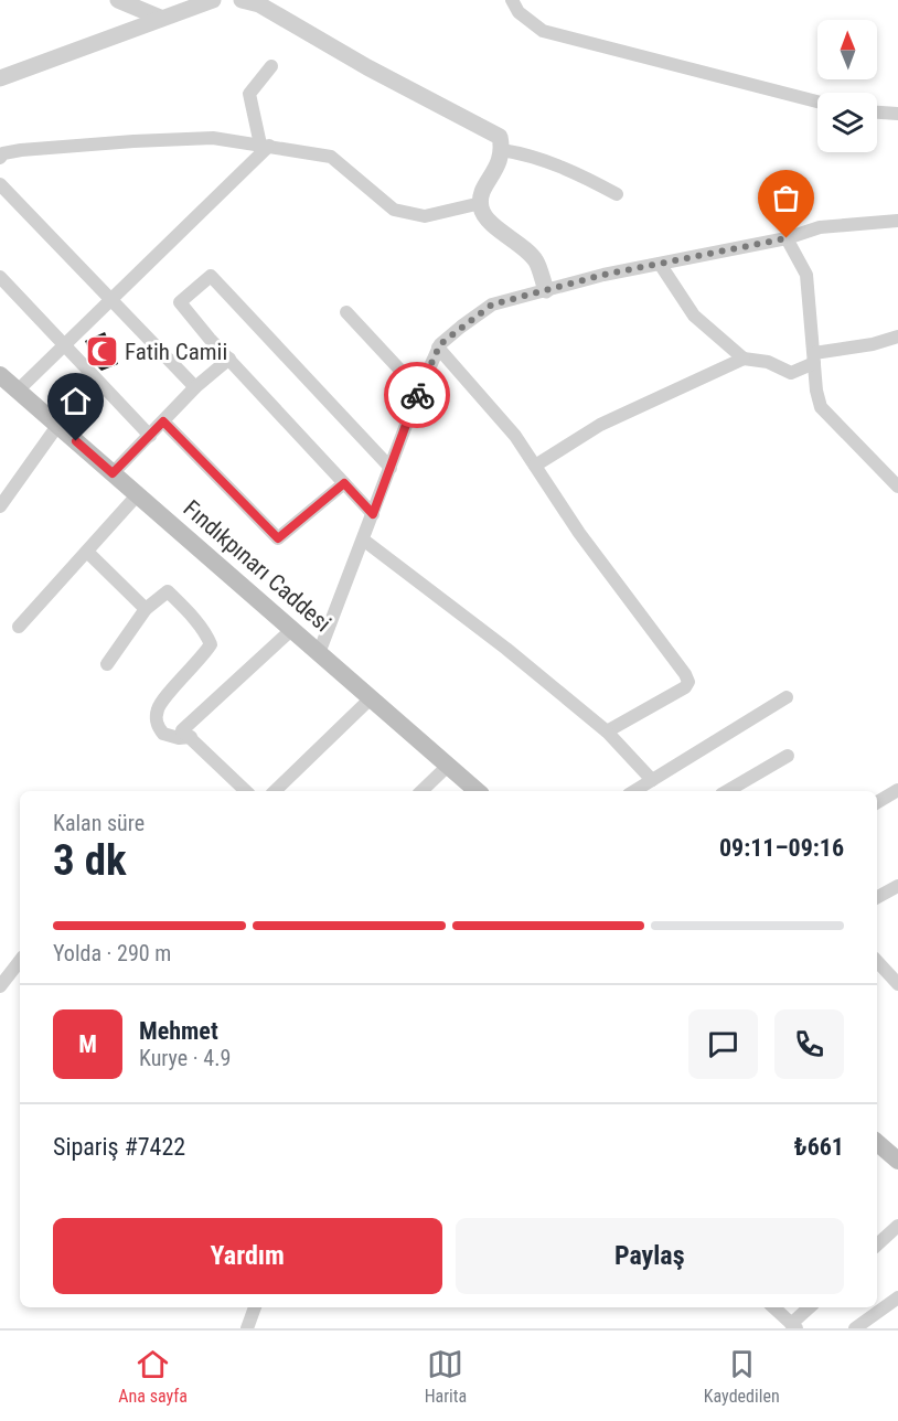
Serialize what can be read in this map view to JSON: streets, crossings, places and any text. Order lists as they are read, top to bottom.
{
  "streets": {
    "main road": ["Fındıkpınarı Caddesi"]
  },
  "places": {
    "mosque": ["Fatih Camii"]
  },
  "north": "top",
  "page": {
    "heading": ["3 dk", "Kalan süre", "09:11–09:16"],
    "panel": [
      "Mehmet",
      "Kurye · 4.9",
      "Sipariş #7422",
      "₺661"
    ],
    "bar": "Yolda · 290 m",
    "round": "M",
    "buttons": ["Yardım", "Paylaş"],
    "tabs": ["Ana sayfa", "Harita", "Kaydedilen"]
  }
}
